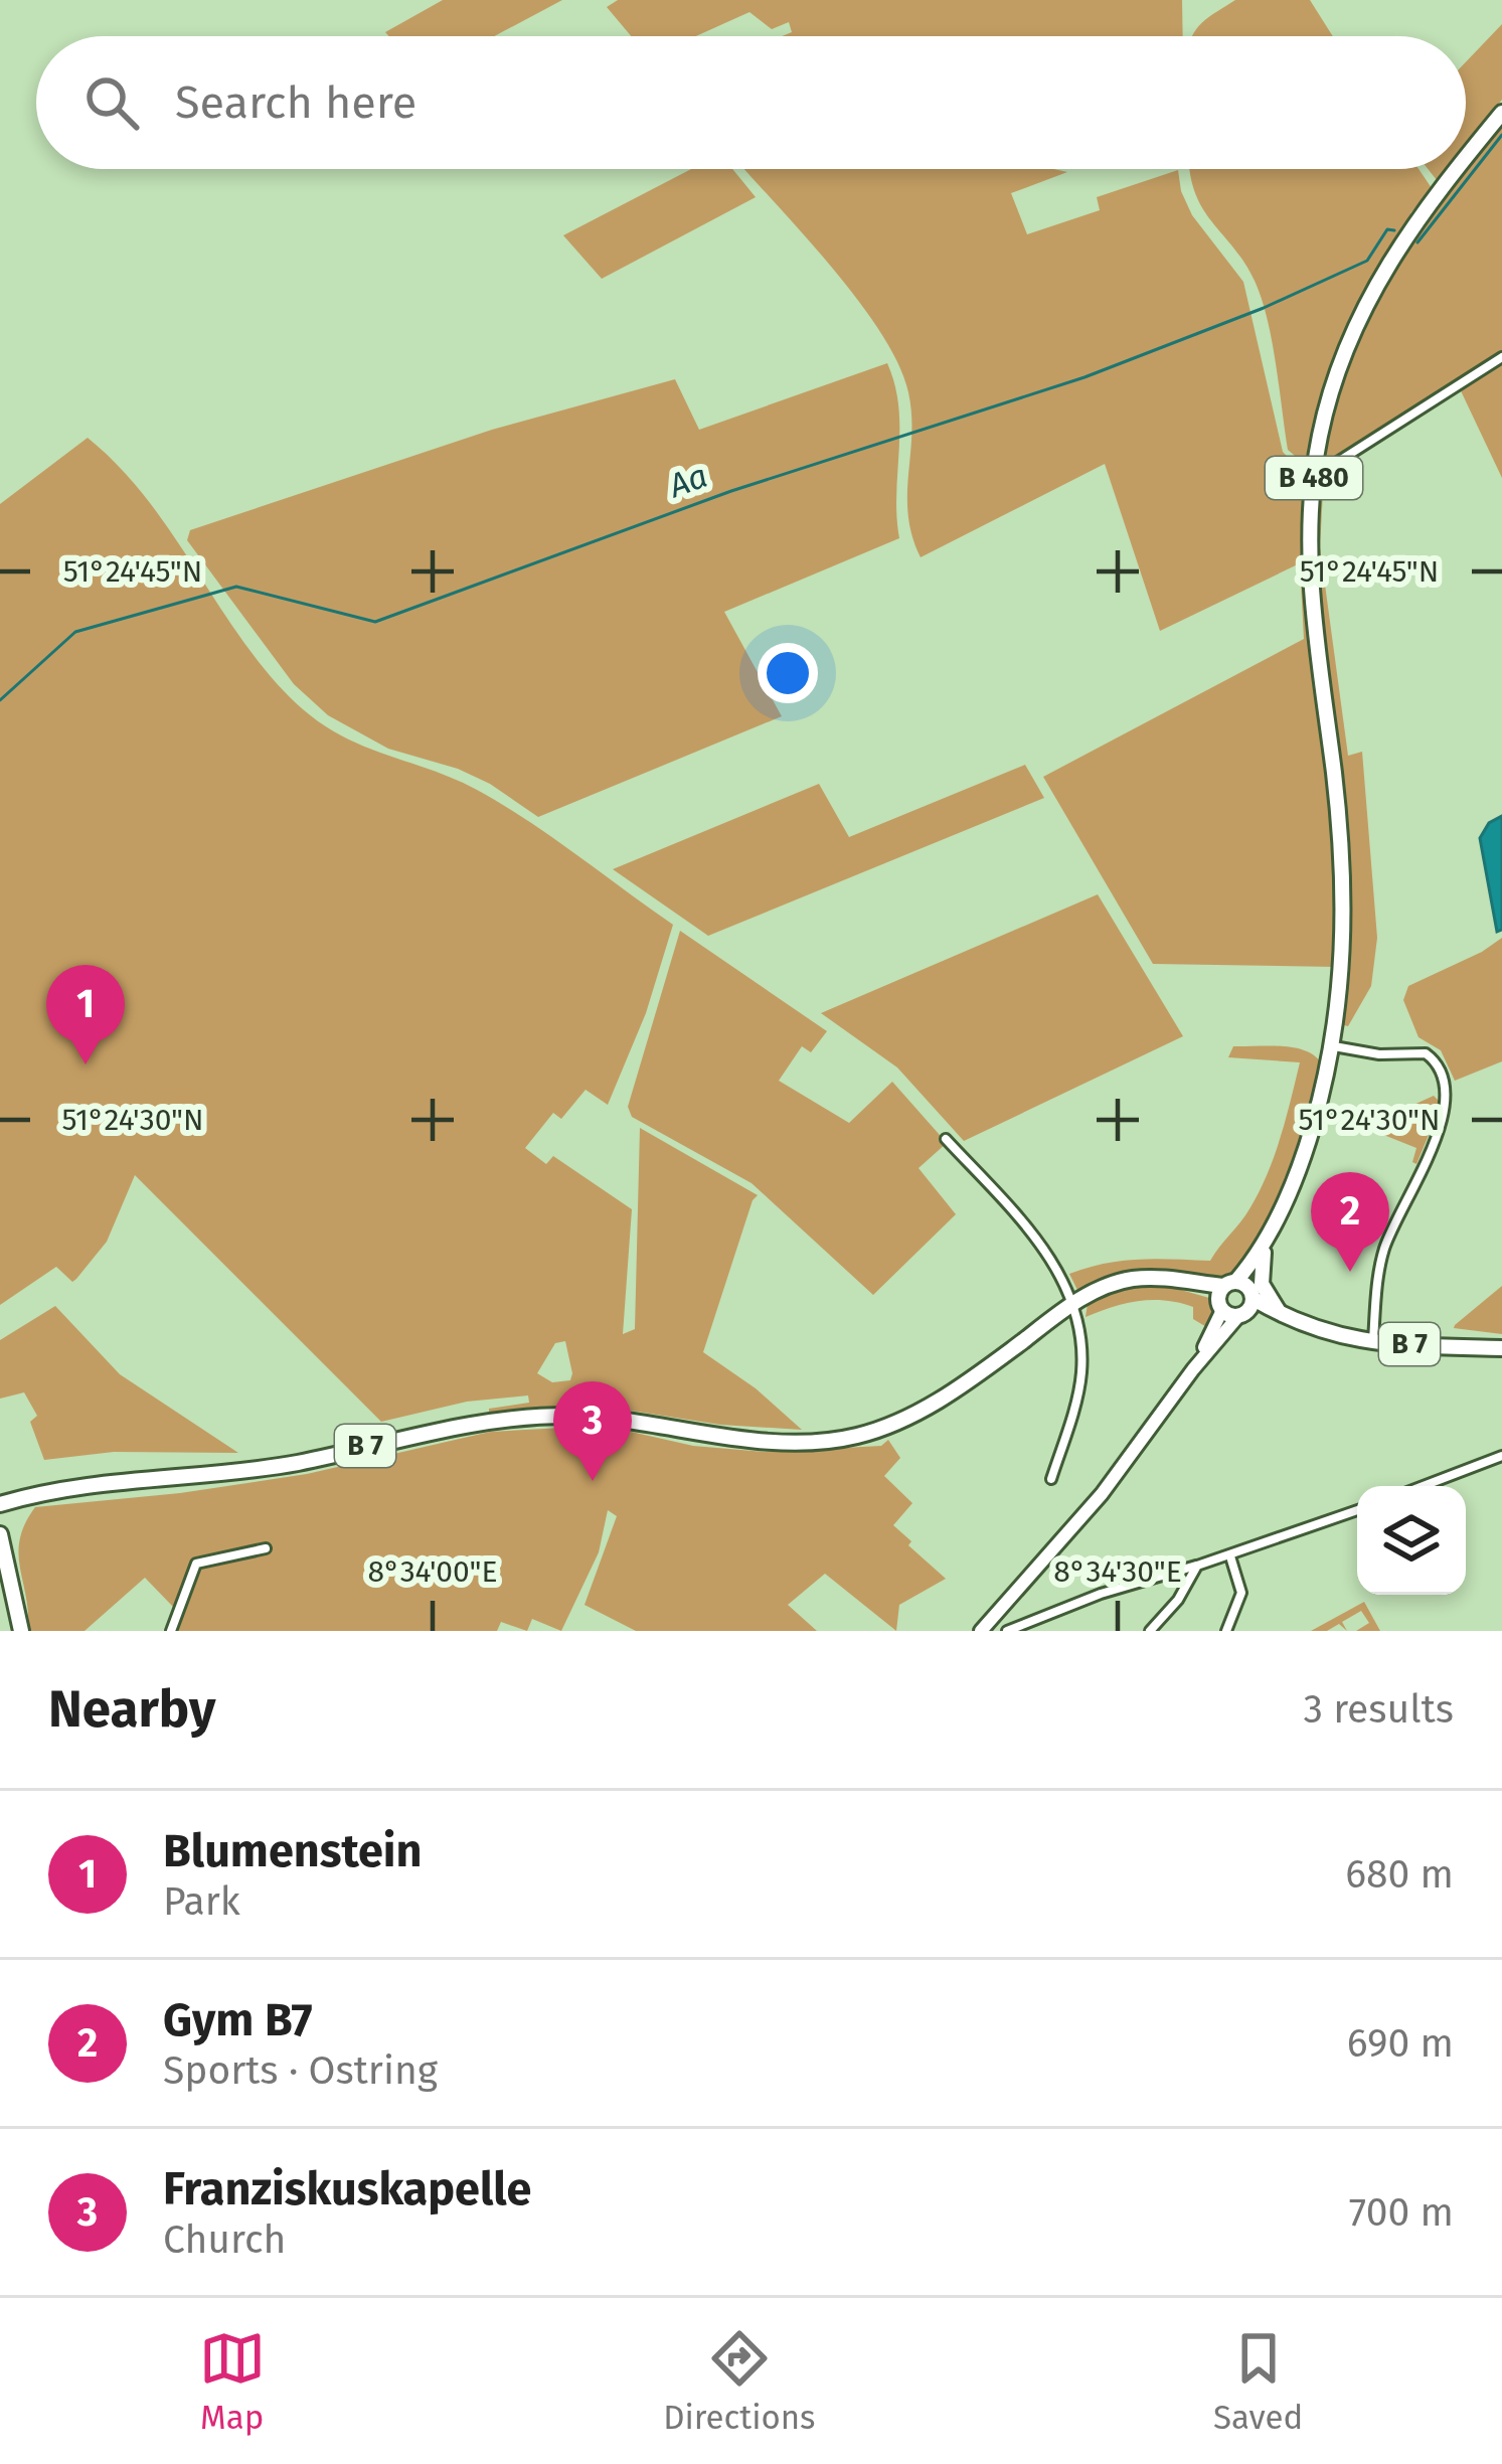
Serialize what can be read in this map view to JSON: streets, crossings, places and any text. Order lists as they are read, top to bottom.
{
  "streets": {
    "main road": ["B 480", "B 7"]
  },
  "crossings": [
    ["B 480", "B 7"]
  ],
  "water": ["Aa"],
  "page": {
    "search": "Search here",
    "pins": ["1", "2", "3"],
    "heading": ["Nearby", "3 results"],
    "list": [
      {
        "mark": "1",
        "name": "Blumenstein",
        "note": "Park",
        "value": "680 m"
      },
      {
        "mark": "2",
        "name": "Gym B7",
        "note": "Sports · Ostring",
        "value": "690 m"
      },
      {
        "mark": "3",
        "name": "Franziskuskapelle",
        "note": "Church",
        "value": "700 m"
      }
    ],
    "nav": ["Map", "Directions", "Saved"]
  },
  "coordinates": [
    "51°24'45\"N",
    "51°24'30\"N",
    "8°34'00\"E",
    "8°34'30\"E"
  ]
}
